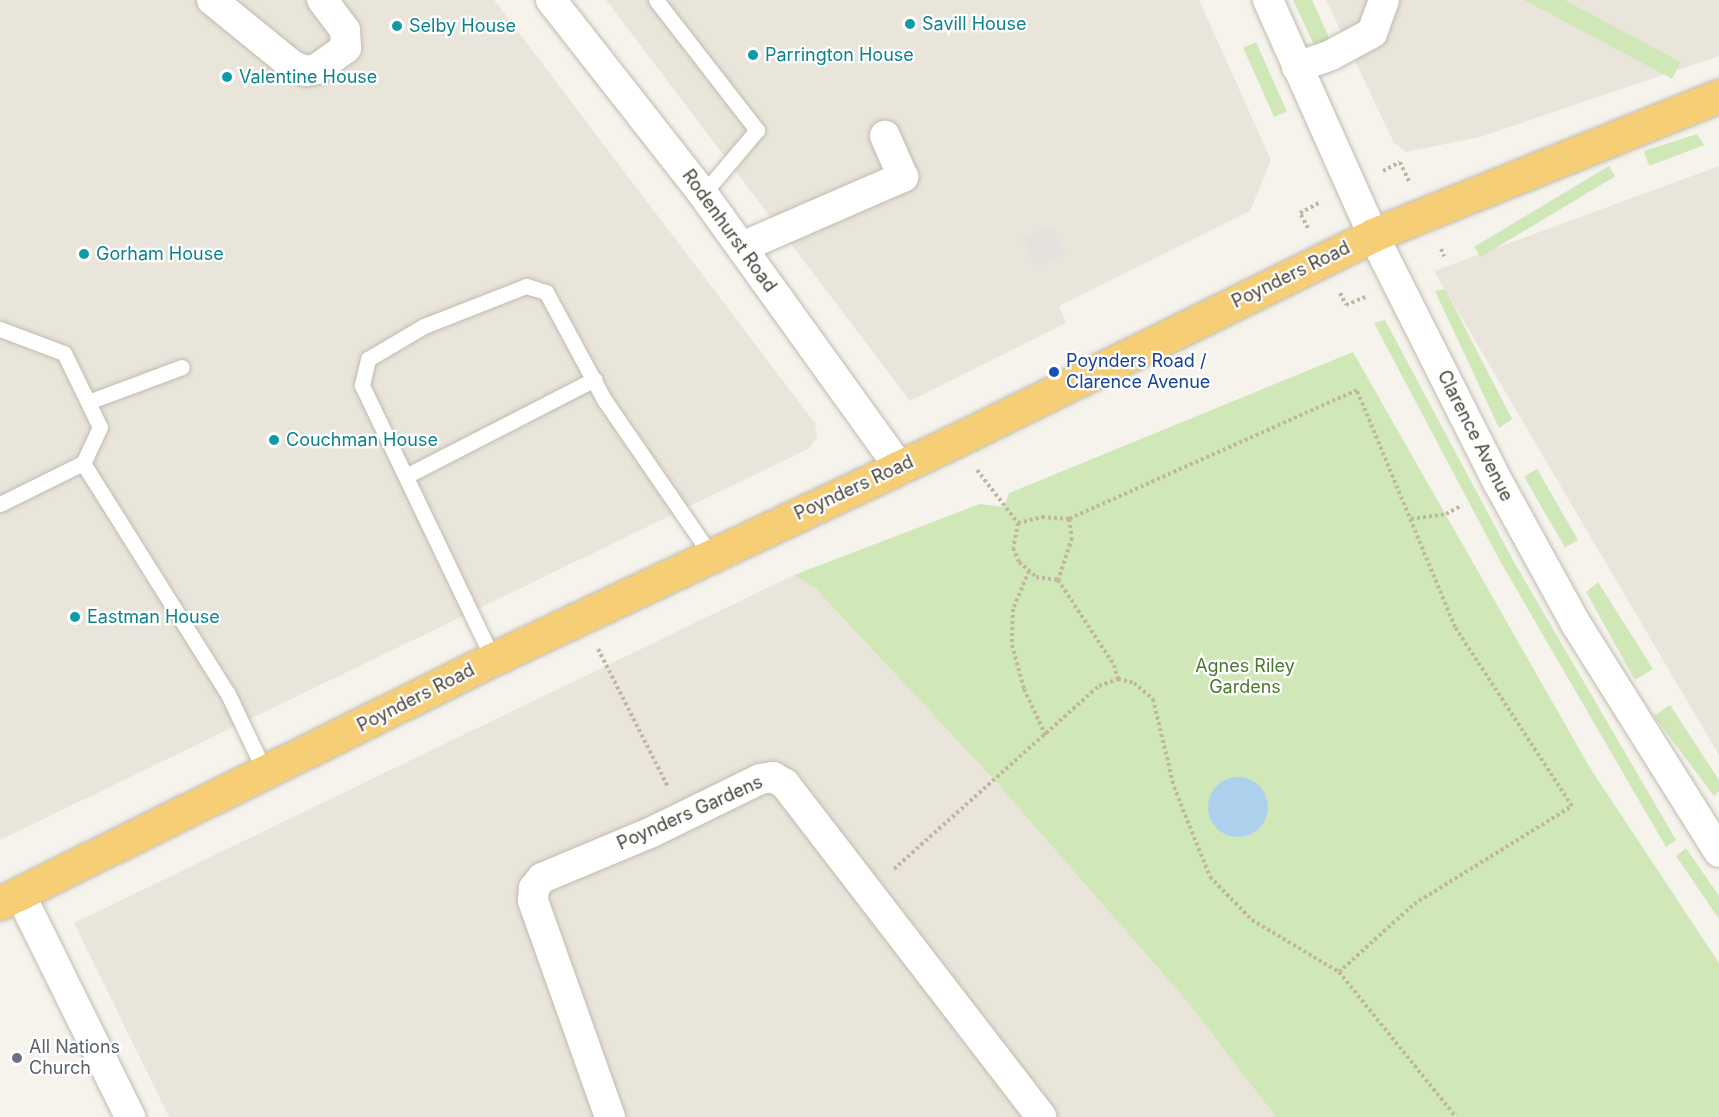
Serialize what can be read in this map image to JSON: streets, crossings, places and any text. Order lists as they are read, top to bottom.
{
  "streets": {
    "highway": ["Poynders Road"],
    "street": ["Rodenhurst Road", "Clarence Avenue", "Poynders Gardens"]
  },
  "crossings": [
    ["Rodenhurst Road", "Poynders Road"],
    ["Poynders Road", "Clarence Avenue"]
  ],
  "parks": ["Agnes Riley Gardens"],
  "places": [
    "Savill House",
    "Selby House",
    "Parrington House",
    "Valentine House",
    "Gorham House",
    "Poynders Road / Clarence Avenue",
    "Couchman House",
    "Eastman House",
    "All Nations Church"
  ]
}
